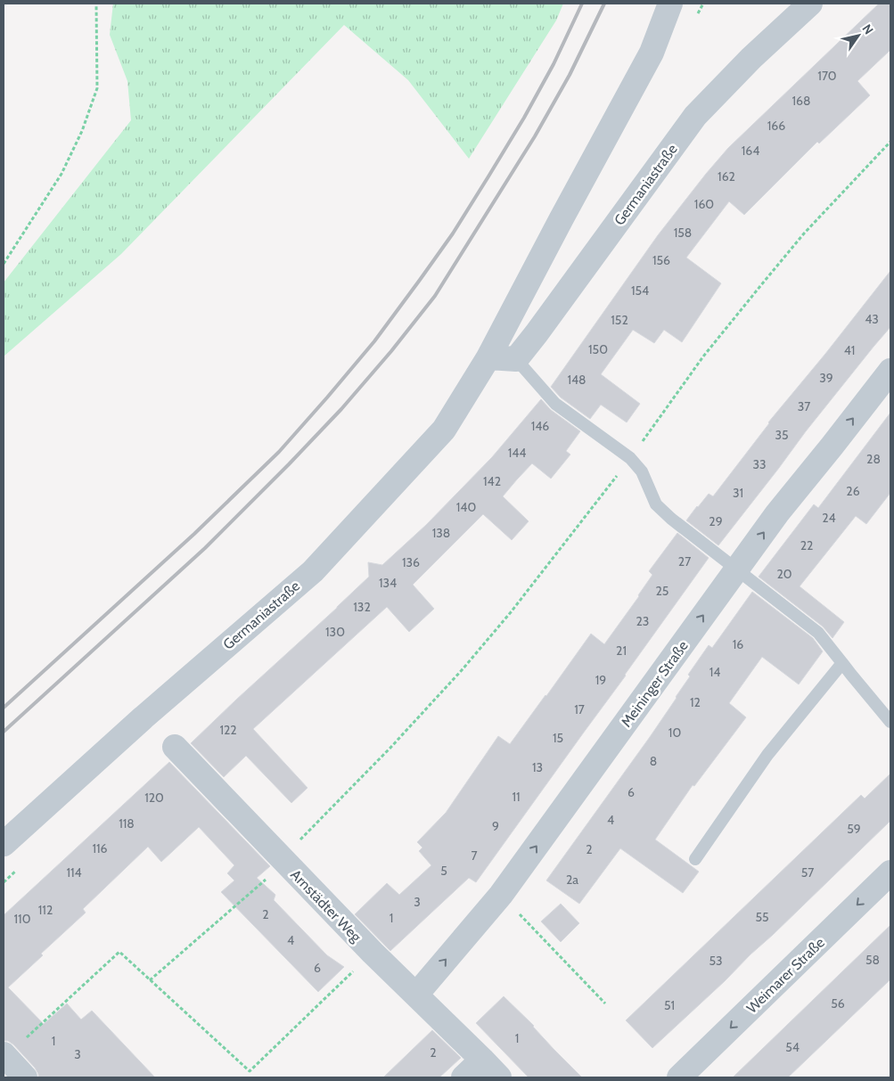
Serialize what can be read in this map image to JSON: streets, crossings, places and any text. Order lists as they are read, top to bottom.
{
  "streets": {
    "street": [
      "Germaniastraße",
      "Meininger Straße",
      "Arnstädter Weg",
      "Weimarer Straße"
    ]
  },
  "crossings": [
    ["Meininger Straße", "Arnstädter Weg"]
  ],
  "one_way": ["Meininger Straße", "Weimarer Straße"],
  "house_numbers": [
    "170",
    "168",
    "166",
    "164",
    "162",
    "160",
    "158",
    "156",
    "154",
    "43",
    "152",
    "150",
    "41",
    "39",
    "148",
    "37",
    "146",
    "35",
    "144",
    "28",
    "33",
    "142",
    "26",
    "31",
    "140",
    "24",
    "29",
    "138",
    "22",
    "27",
    "136",
    "20",
    "134",
    "25",
    "132",
    "23",
    "130",
    "16",
    "21",
    "14",
    "19",
    "12",
    "17",
    "122",
    "10",
    "15",
    "8",
    "13",
    "6",
    "11",
    "120",
    "4",
    "118",
    "9",
    "59",
    "116",
    "2",
    "7",
    "5",
    "114",
    "57",
    "2a",
    "3",
    "112",
    "2",
    "55",
    "1",
    "110",
    "4",
    "58",
    "53",
    "6",
    "56",
    "51",
    "1",
    "1",
    "54",
    "2",
    "3"
  ],
  "north": "top right"
}
